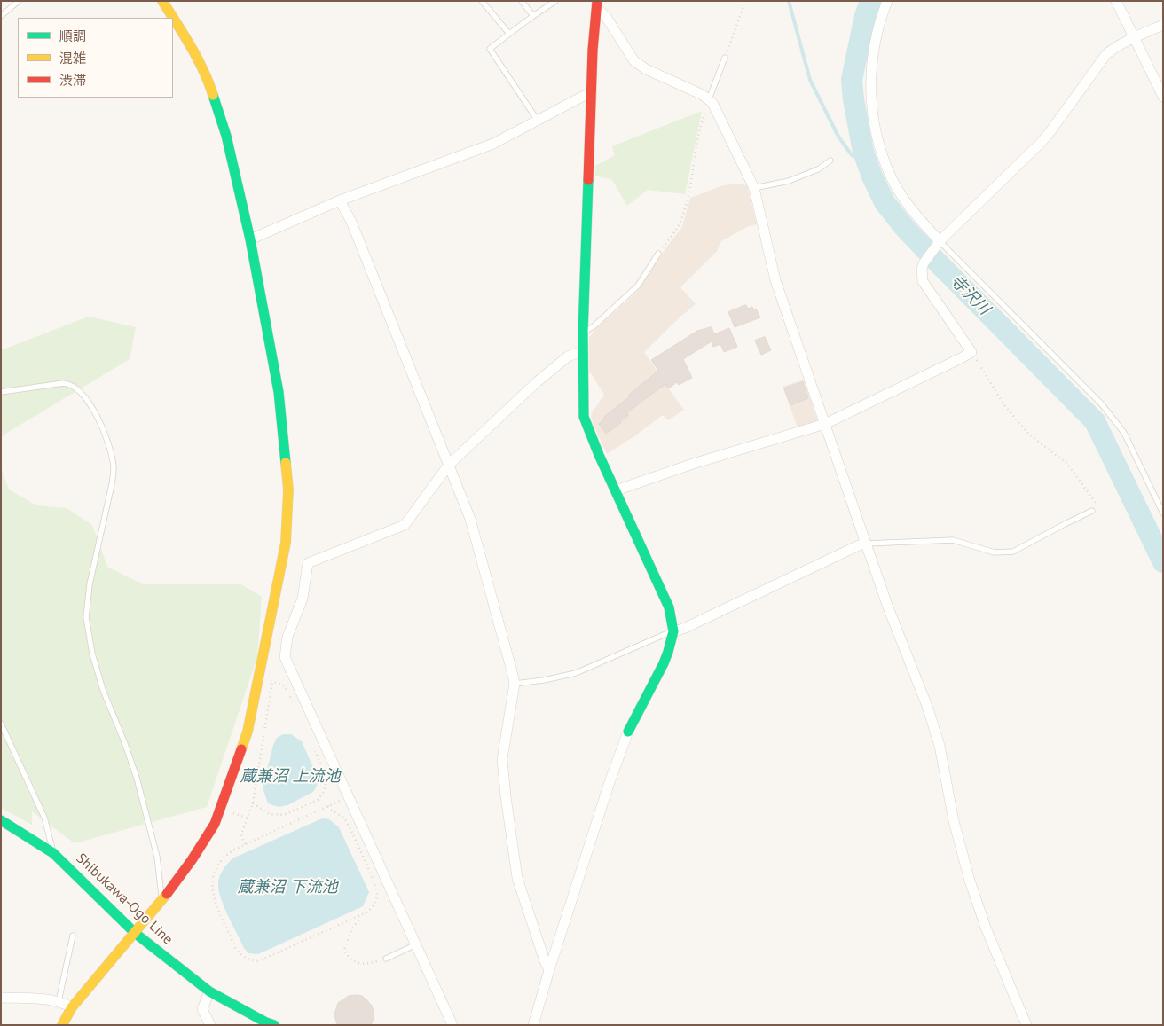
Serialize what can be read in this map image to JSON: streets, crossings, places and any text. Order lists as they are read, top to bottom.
{
  "streets": {
    "street": ["Shibukawa-Ogo Line"]
  },
  "water": ["寺沢川", "蔵兼沼 上流池", "蔵兼沼 下流池"],
  "legend": ["順調", "混雑", "渋滞"]
}
